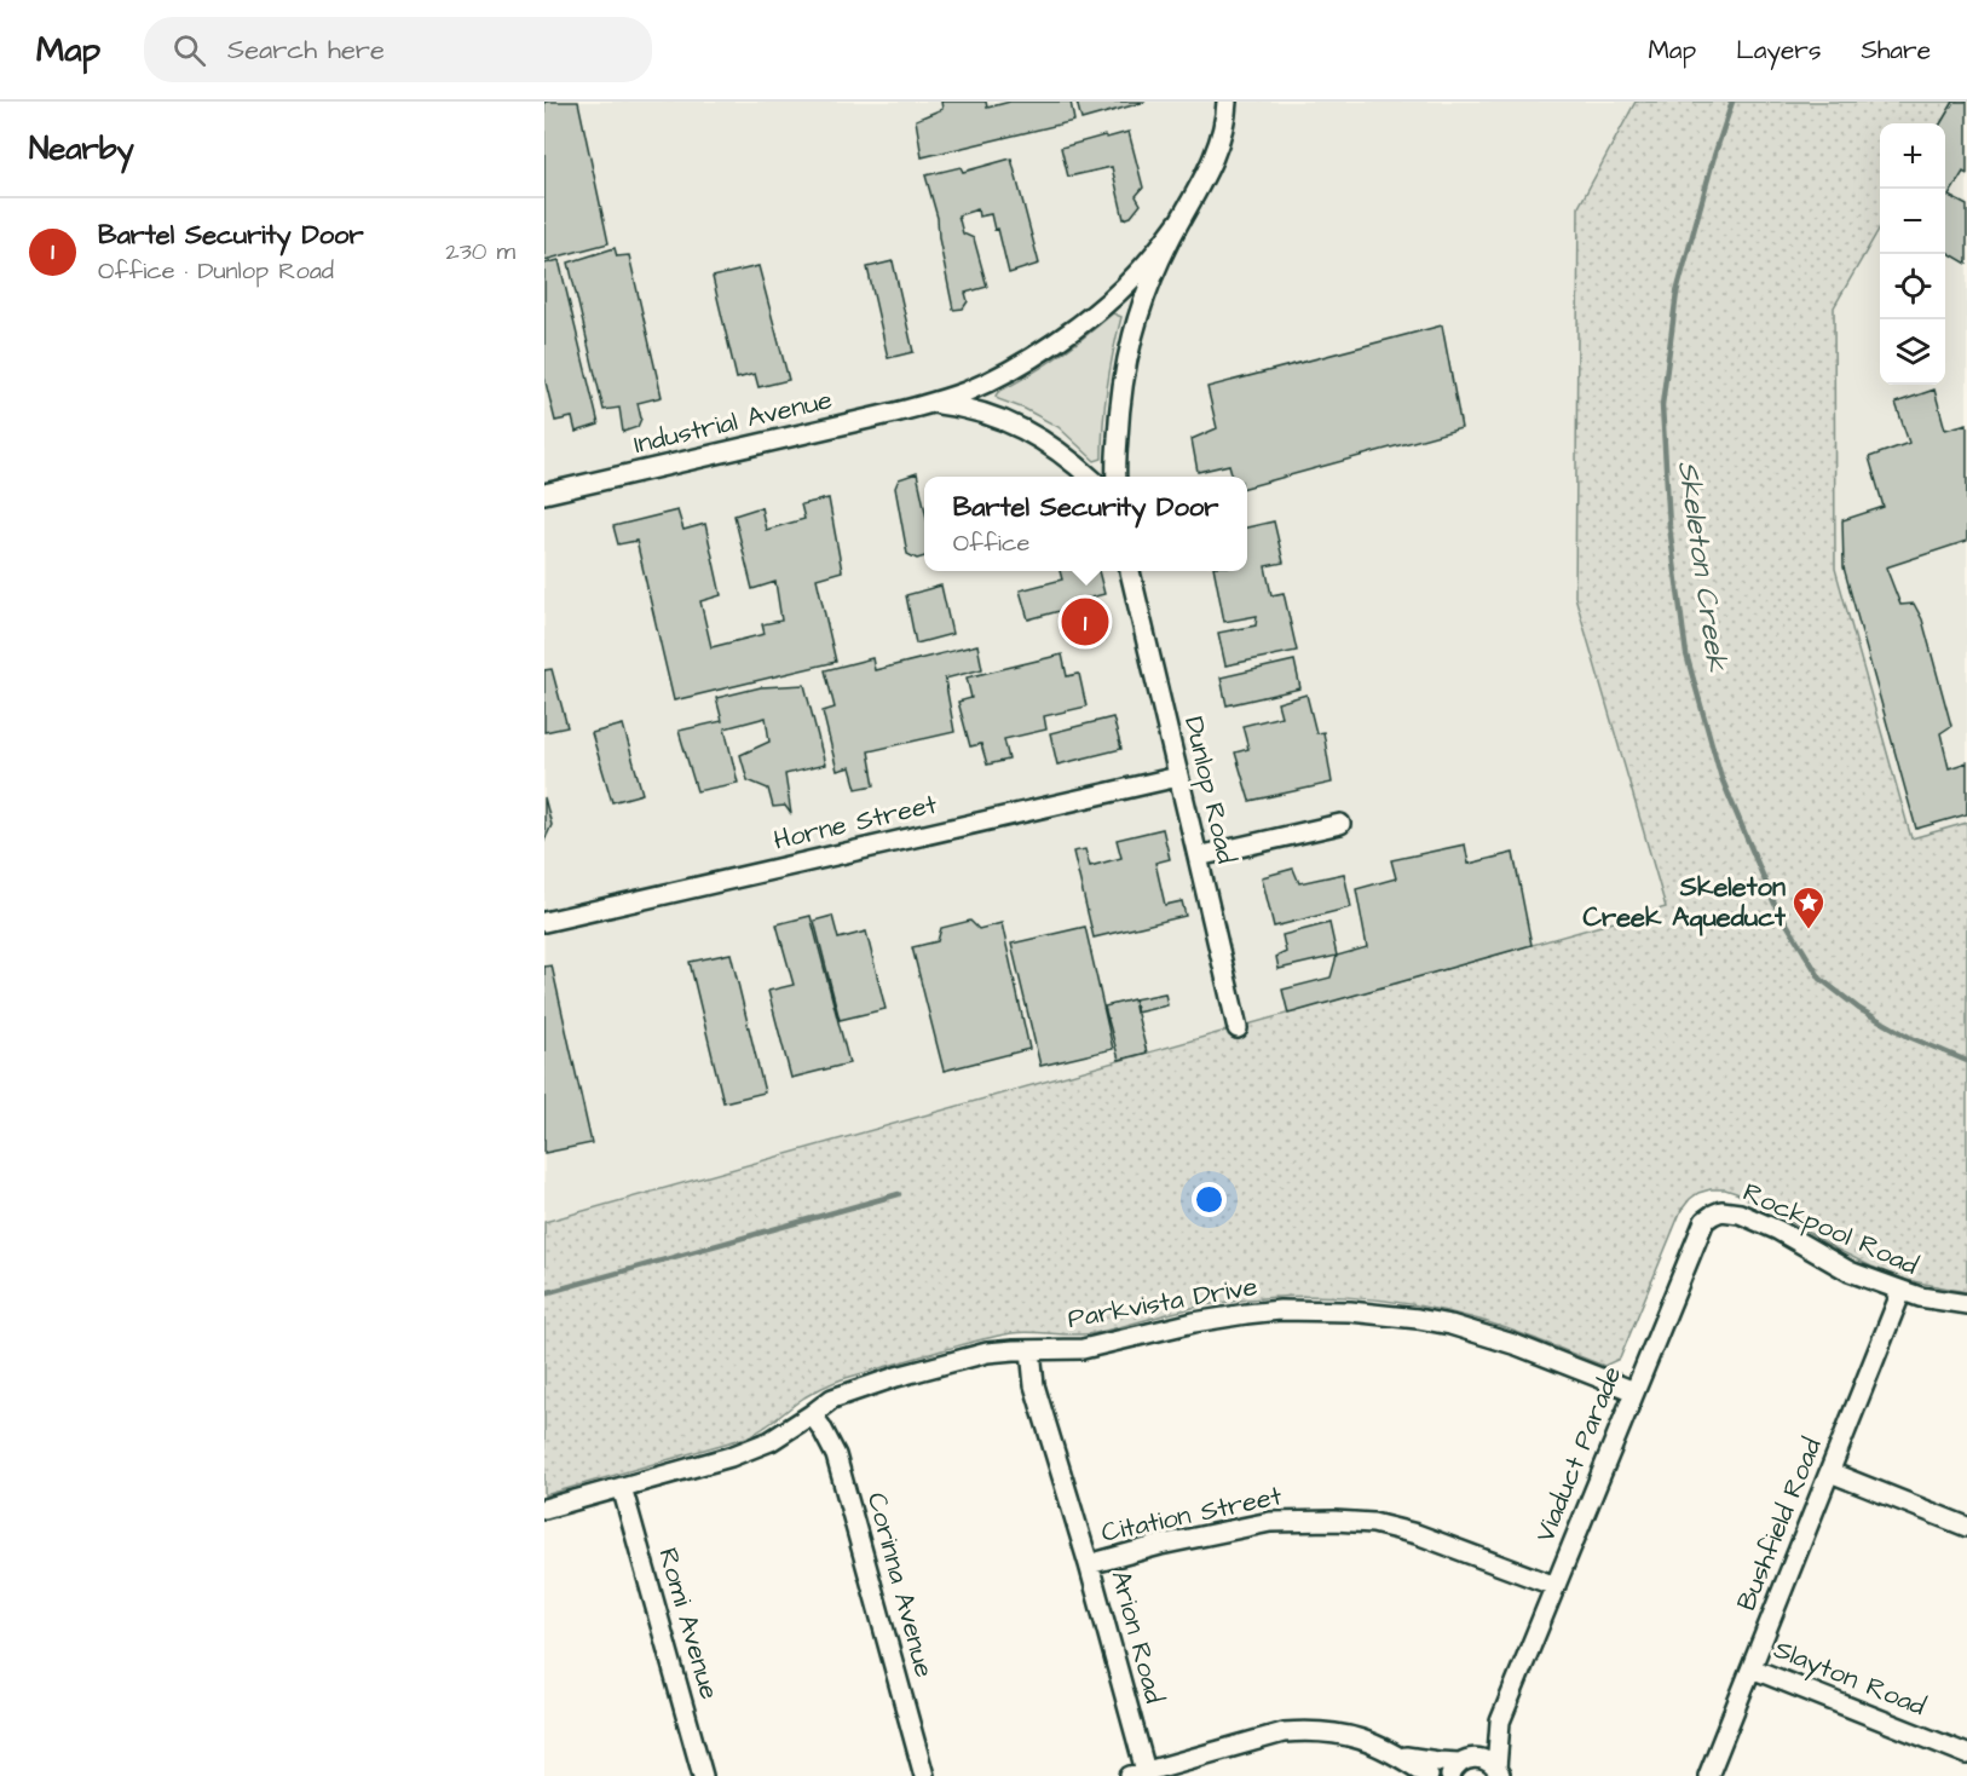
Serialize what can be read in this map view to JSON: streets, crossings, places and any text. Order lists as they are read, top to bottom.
{
  "streets": {
    "street": [
      "Industrial Avenue",
      "Dunlop Road",
      "Horne Street",
      "Rockpool Road",
      "Parkvista Drive",
      "Viaduct Parade",
      "Citation Street",
      "Bushfield Road",
      "Corinna Avenue",
      "Romi Avenue",
      "Arion Road",
      "Slayton Road"
    ]
  },
  "crossings": [
    ["Dunlop Road", "Horne Street"],
    ["Rockpool Road", "Viaduct Parade"],
    ["Rockpool Road", "Bushfield Road"],
    ["Parkvista Drive", "Viaduct Parade"],
    ["Parkvista Drive", "Corinna Avenue"],
    ["Parkvista Drive", "Romi Avenue"],
    ["Parkvista Drive", "Arion Road"],
    ["Viaduct Parade", "Citation Street"],
    ["Citation Street", "Arion Road"],
    ["Bushfield Road", "Slayton Road"]
  ],
  "water": ["Skeleton Creek"],
  "places": {
    "place": ["Skeleton Creek Aqueduct"]
  },
  "page": {
    "header": "Map",
    "search": "Search here",
    "nav": ["Map", "Layers", "Share"],
    "heading": "Nearby",
    "map_buttons": ["+", "−"],
    "list": [
      {
        "mark": "1",
        "name": "Bartel Security Door",
        "note": "Office · Dunlop Road",
        "value": "230 m"
      }
    ],
    "popup": ["Bartel Security Door", "Office"],
    "pins": "1"
  }
}
